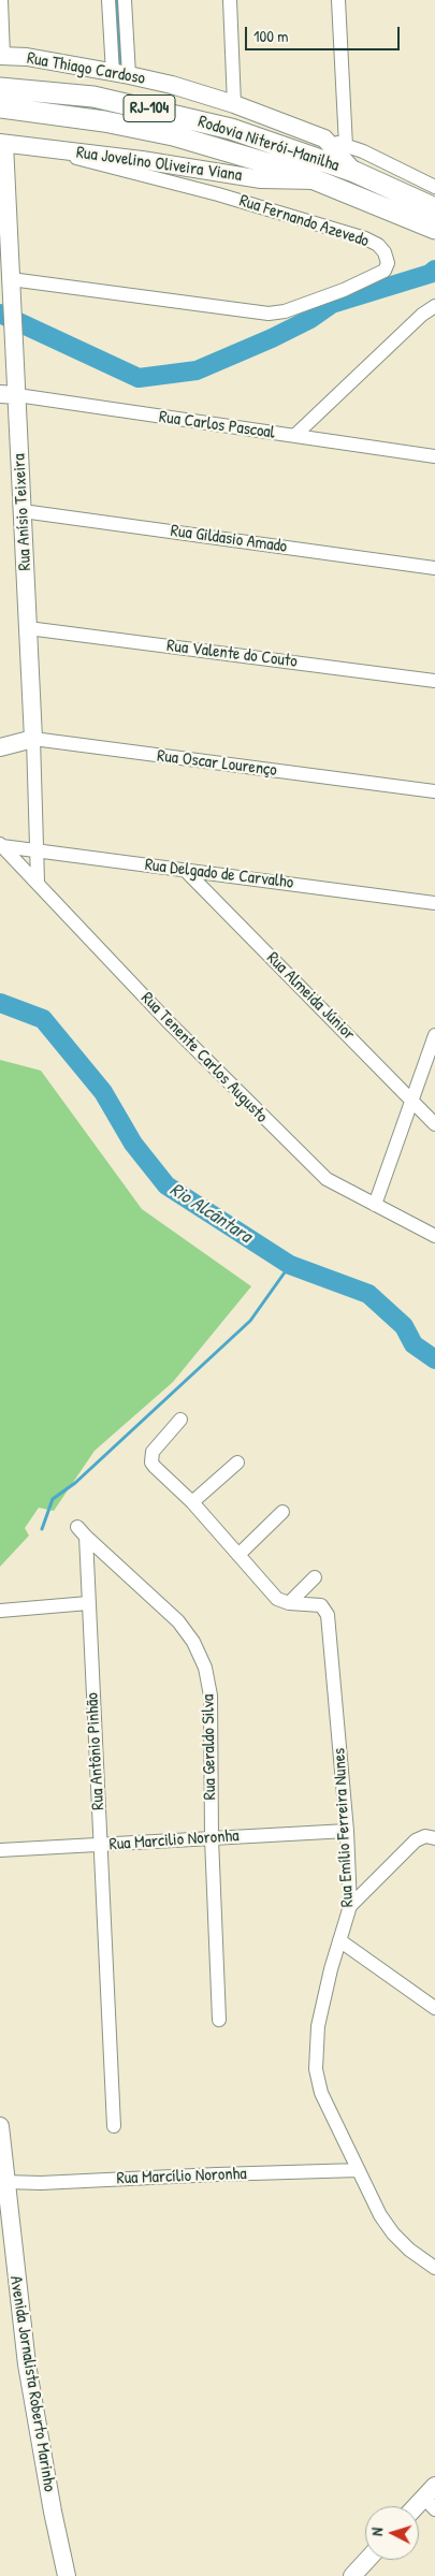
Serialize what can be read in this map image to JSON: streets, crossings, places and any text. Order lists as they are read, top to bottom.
{
  "streets": {
    "highway": ["RJ-104", "Rodovia Niterói-Manilha"],
    "main road": [
      "Rua Thiago Cardoso",
      "Rua Jovelino Oliveira Viana",
      "Rua Anísio Teixeira",
      "Rua Oscar Lourenço",
      "Avenida Jornalista Roberto Marinho"
    ],
    "street": [
      "Rua Fernando Azevedo",
      "Rua Carlos Pascoal",
      "Rua Gildasio Amado",
      "Rua Valente do Couto",
      "Rua Delgado de Carvalho",
      "Rua Almeida Júnior",
      "Rua Tenente Carlos Augusto",
      "Rua Geraldo Silva",
      "Rua Antônio Pinhão",
      "Rua Emílio Ferreira Nunes",
      "Rua Marcilio Noronha",
      "Rua Marcílio Noronha"
    ]
  },
  "crossings": [
    ["Rua Thiago Cardoso", "Rodovia Niterói-Manilha"],
    ["Rodovia Niterói-Manilha", "Rua Jovelino Oliveira Viana"],
    ["Rua Jovelino Oliveira Viana", "Rua Fernando Azevedo"],
    ["Rua Jovelino Oliveira Viana", "Rua Anísio Teixeira"],
    ["Rua Fernando Azevedo", "Rua Anísio Teixeira"],
    ["Rua Carlos Pascoal", "Rua Anísio Teixeira"],
    ["Rua Anísio Teixeira", "Rua Gildasio Amado"],
    ["Rua Anísio Teixeira", "Rua Valente do Couto"],
    ["Rua Anísio Teixeira", "Rua Oscar Lourenço"],
    ["Rua Anísio Teixeira", "Rua Delgado de Carvalho"],
    ["Rua Anísio Teixeira", "Rua Tenente Carlos Augusto"],
    ["Rua Delgado de Carvalho", "Rua Almeida Júnior"],
    ["Rua Delgado de Carvalho", "Rua Tenente Carlos Augusto"],
    ["Rua Geraldo Silva", "Rua Antônio Pinhão"],
    ["Rua Geraldo Silva", "Rua Marcilio Noronha"],
    ["Rua Antônio Pinhão", "Rua Marcilio Noronha"],
    ["Rua Emílio Ferreira Nunes", "Rua Marcilio Noronha"],
    ["Rua Emílio Ferreira Nunes", "Rua Marcílio Noronha"],
    ["Rua Marcílio Noronha", "Avenida Jornalista Roberto Marinho"]
  ],
  "water": ["Rio Alcântara"],
  "scale_bar": "100 m",
  "north": "left"
}
